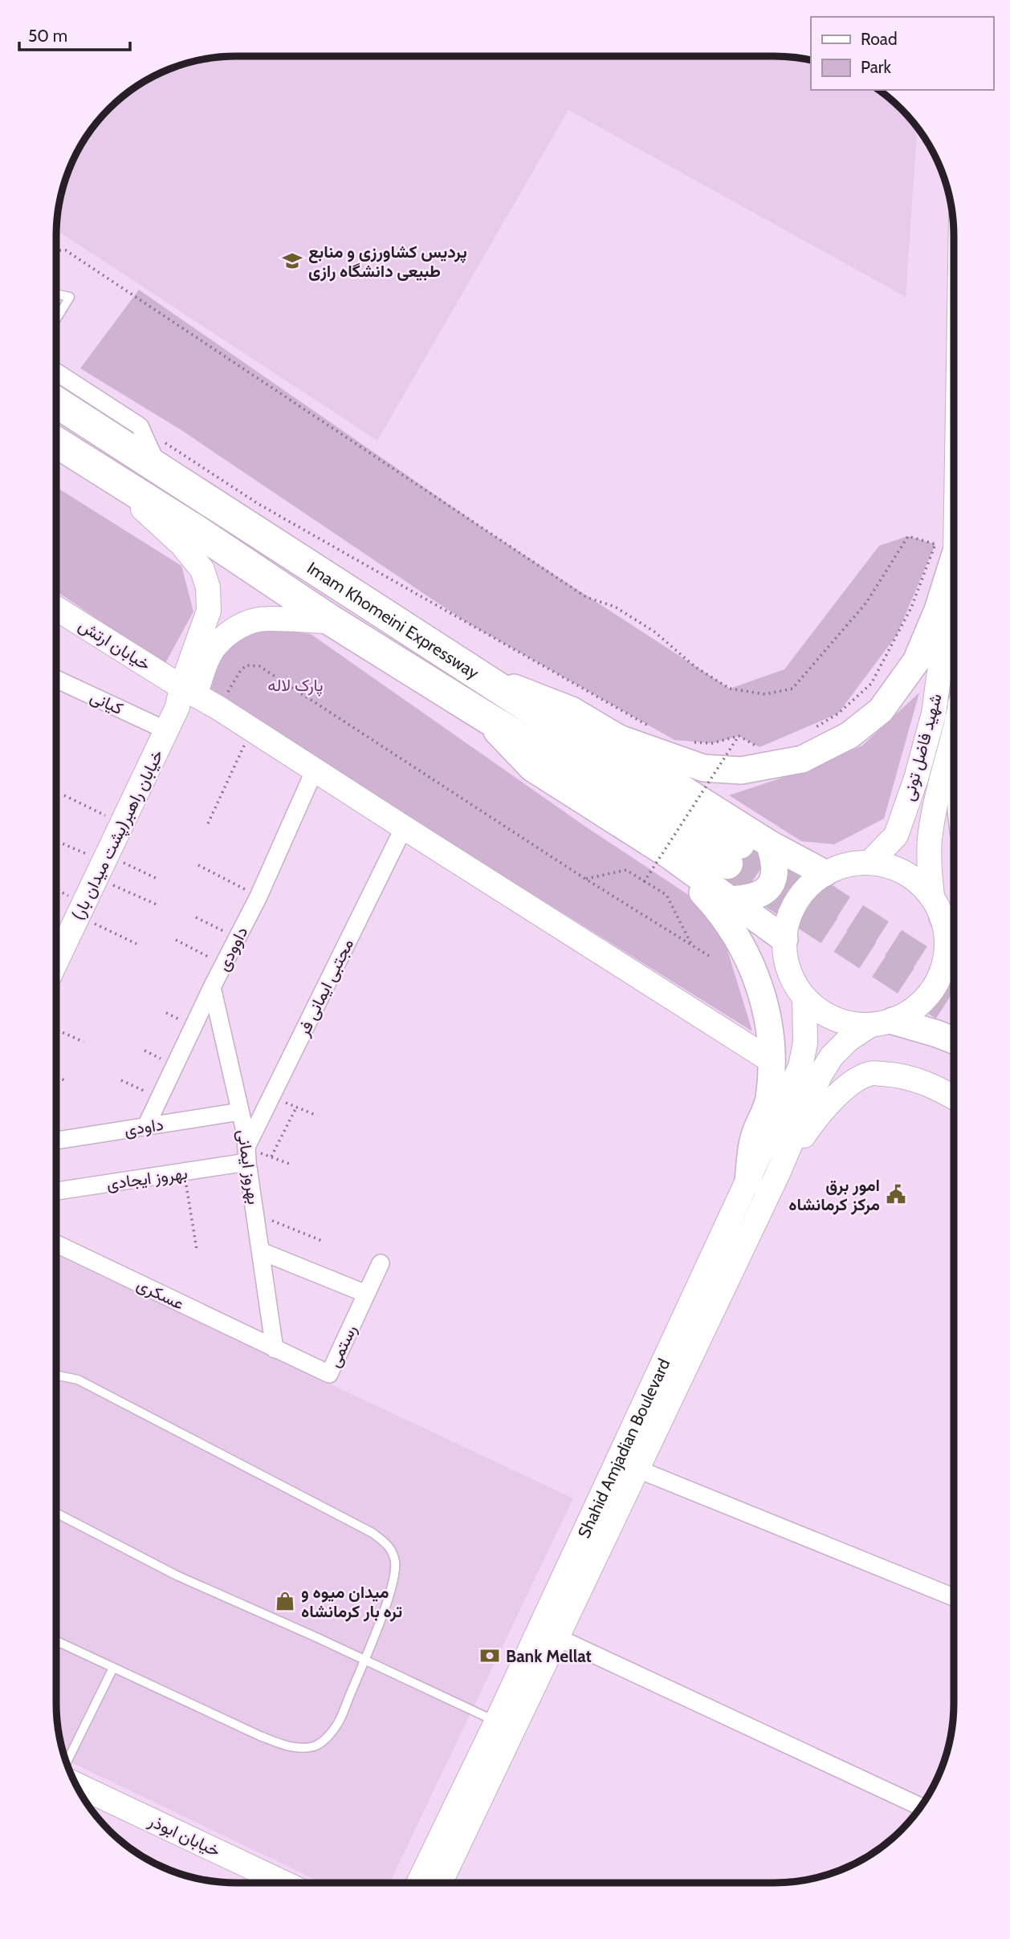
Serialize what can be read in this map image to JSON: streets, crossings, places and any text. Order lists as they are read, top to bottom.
{
  "streets": {
    "highway": ["Imam Khomeini Expressway"],
    "main road": [
      "خیابان ارتش",
      "شهید فاضل تونی",
      "خیابان راهبر(پشت میدان بار)",
      "Shahid Amjadian Boulevard",
      "خیابان ابوذر"
    ],
    "street": [
      "کیانی",
      "داوودی",
      "مجتبی ایمانی فر",
      "داودی",
      "بهروز ایمانی",
      "بهروز ایجادی",
      "عسکری",
      "رستمی"
    ]
  },
  "crossings": [
    ["خیابان ارتش", "خیابان راهبر(پشت میدان بار)"],
    ["خیابان ارتش", "داوودی"],
    ["خیابان ارتش", "مجتبی ایمانی فر"],
    ["کیانی", "خیابان راهبر(پشت میدان بار)"],
    ["شهید فاضل تونی", "Shahid Amjadian Boulevard"],
    ["داوودی", "داودی"],
    ["داوودی", "بهروز ایمانی"],
    ["مجتبی ایمانی فر", "بهروز ایمانی"],
    ["مجتبی ایمانی فر", "بهروز ایجادی"],
    ["داودی", "بهروز ایمانی"],
    ["بهروز ایمانی", "بهروز ایجادی"],
    ["بهروز ایمانی", "عسکری"],
    ["بهروز ایمانی", "رستمی"],
    ["عسکری", "رستمی"]
  ],
  "parks": ["پارک لاله"],
  "places": {
    "school or university": ["پردیس کشاورزی و منابع طبیعی دانشگاه رازی"],
    "public building": ["امور برق مرکز کرمانشاه"],
    "shop": ["میدان میوه و تره بار کرمانشاه"],
    "bank": ["Bank Mellat"]
  },
  "legend": ["Road", "Park"],
  "scale_bar": "50 m"
}
